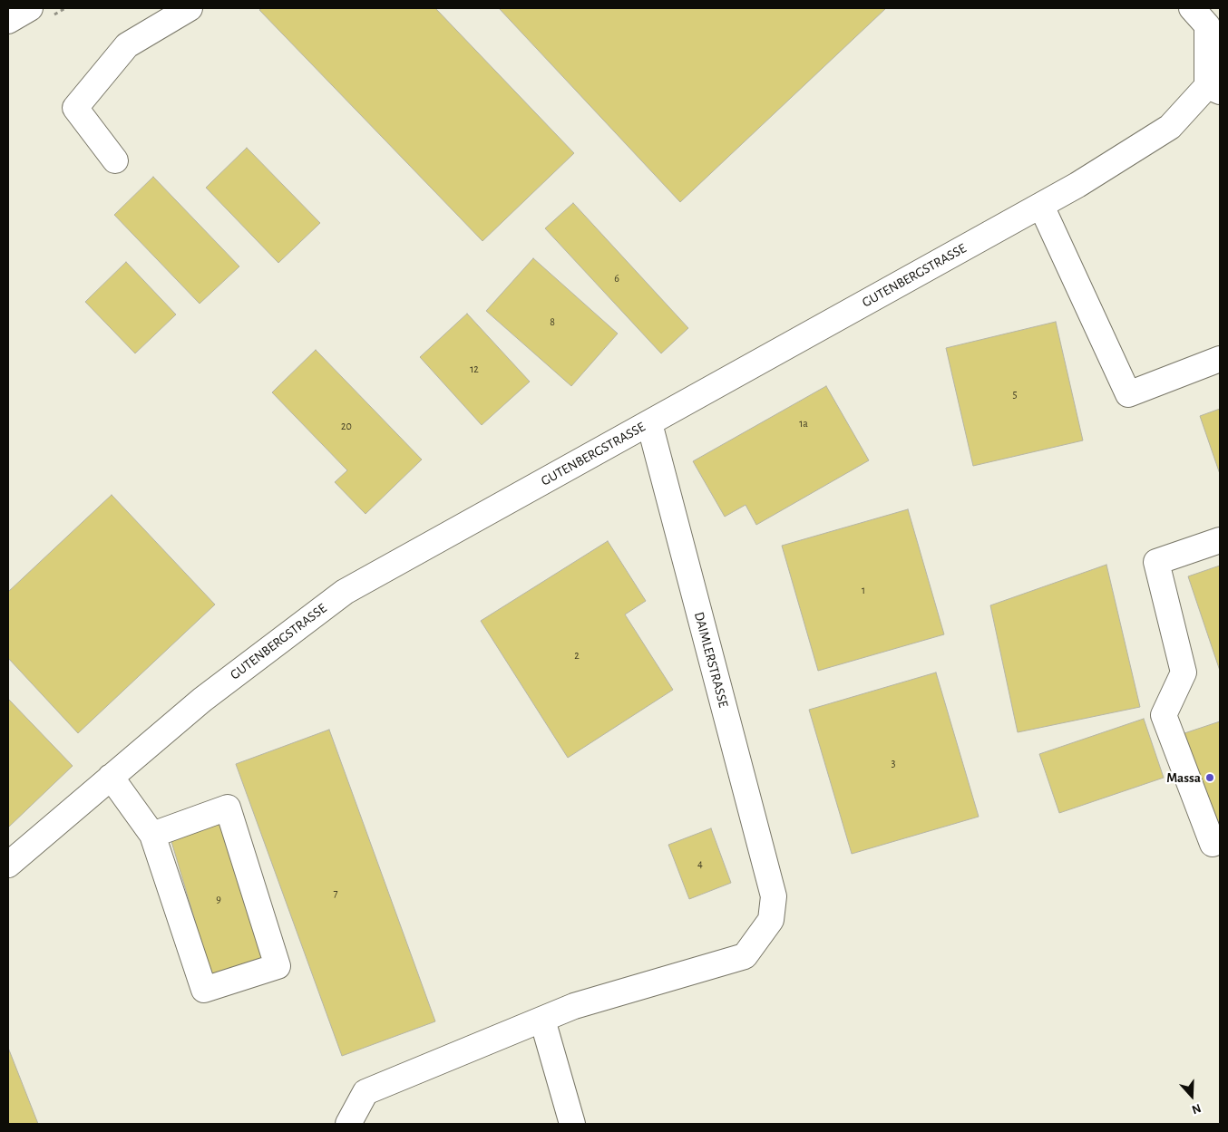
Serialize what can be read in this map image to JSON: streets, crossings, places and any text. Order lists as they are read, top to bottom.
{
  "streets": {
    "street": ["GUTENBERGSTRASSE", "DAIMLERSTRASSE"]
  },
  "crossings": [
    ["GUTENBERGSTRASSE", "DAIMLERSTRASSE"]
  ],
  "places": ["Massa"],
  "house_numbers": [
    "6",
    "8",
    "12",
    "5",
    "1a",
    "20",
    "1",
    "2",
    "3",
    "4",
    "7",
    "9"
  ],
  "north": "bottom"
}
